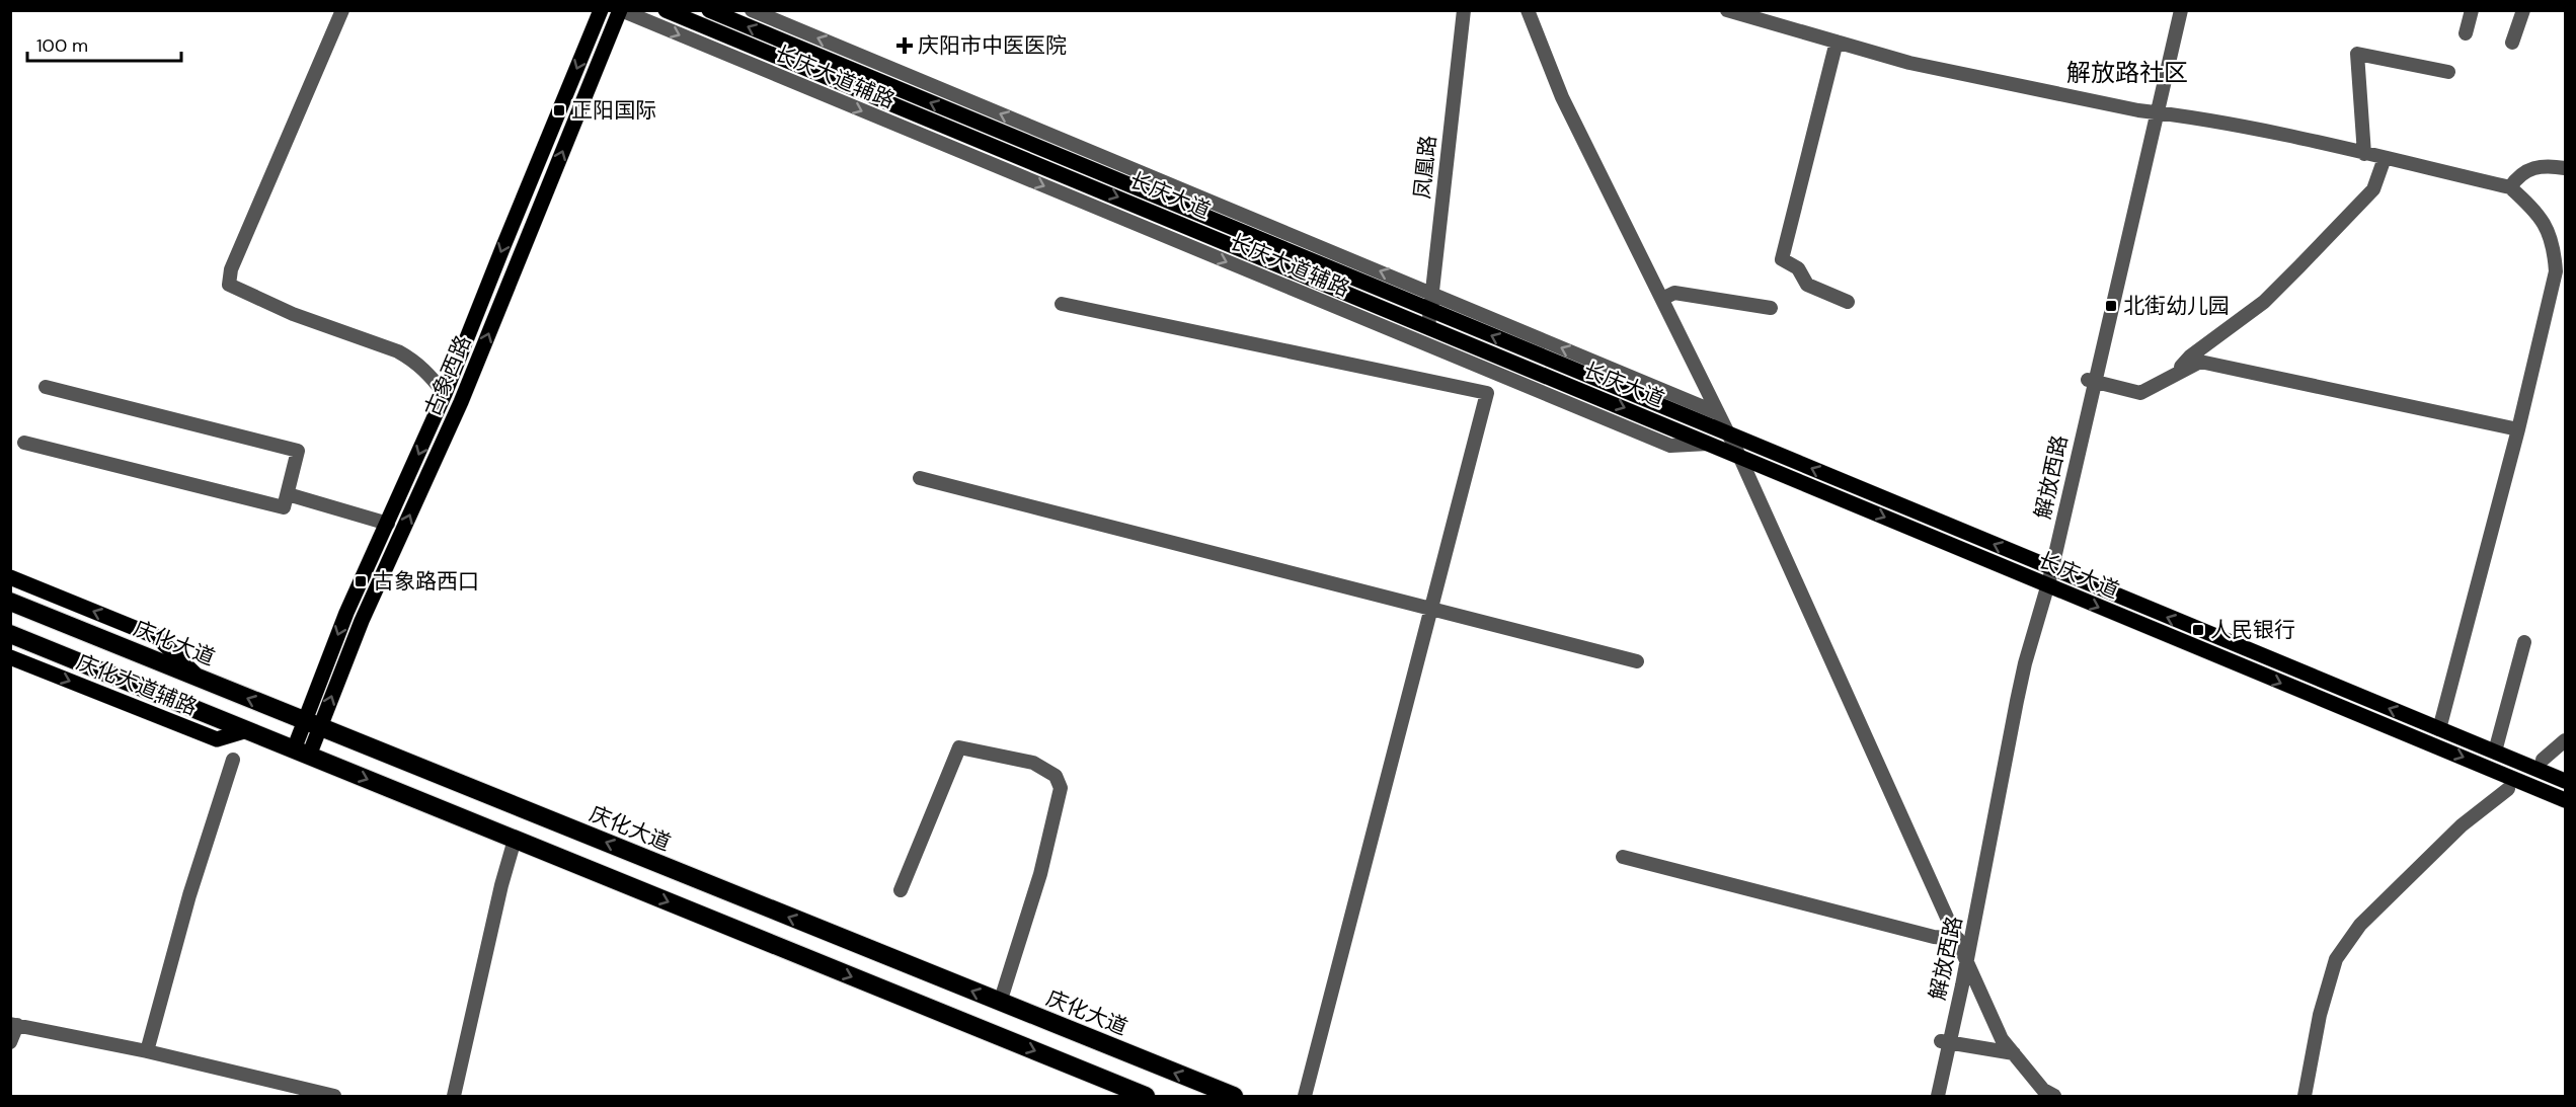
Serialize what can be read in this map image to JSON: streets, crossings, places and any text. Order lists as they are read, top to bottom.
{
  "streets": {
    "highway": ["庆化大道"],
    "main road": ["长庆大道", "古象西路", "庆化大道辅路"],
    "street": ["长庆大道辅路", "凤凰路", "解放西路"]
  },
  "crossings": [
    ["长庆大道辅路", "凤凰路"],
    ["长庆大道辅路", "长庆大道"],
    ["长庆大道辅路", "古象西路"],
    ["凤凰路", "长庆大道"],
    ["长庆大道", "解放西路"],
    ["古象西路", "庆化大道"],
    ["庆化大道", "庆化大道辅路"]
  ],
  "districts": ["解放路社区"],
  "places": {
    "health": ["庆阳市中医医院"],
    "transit": [
      "正阳国际",
      "北街幼儿园",
      "古象路西口",
      "人民银行"
    ]
  },
  "scale_bar": "100 m"
}
